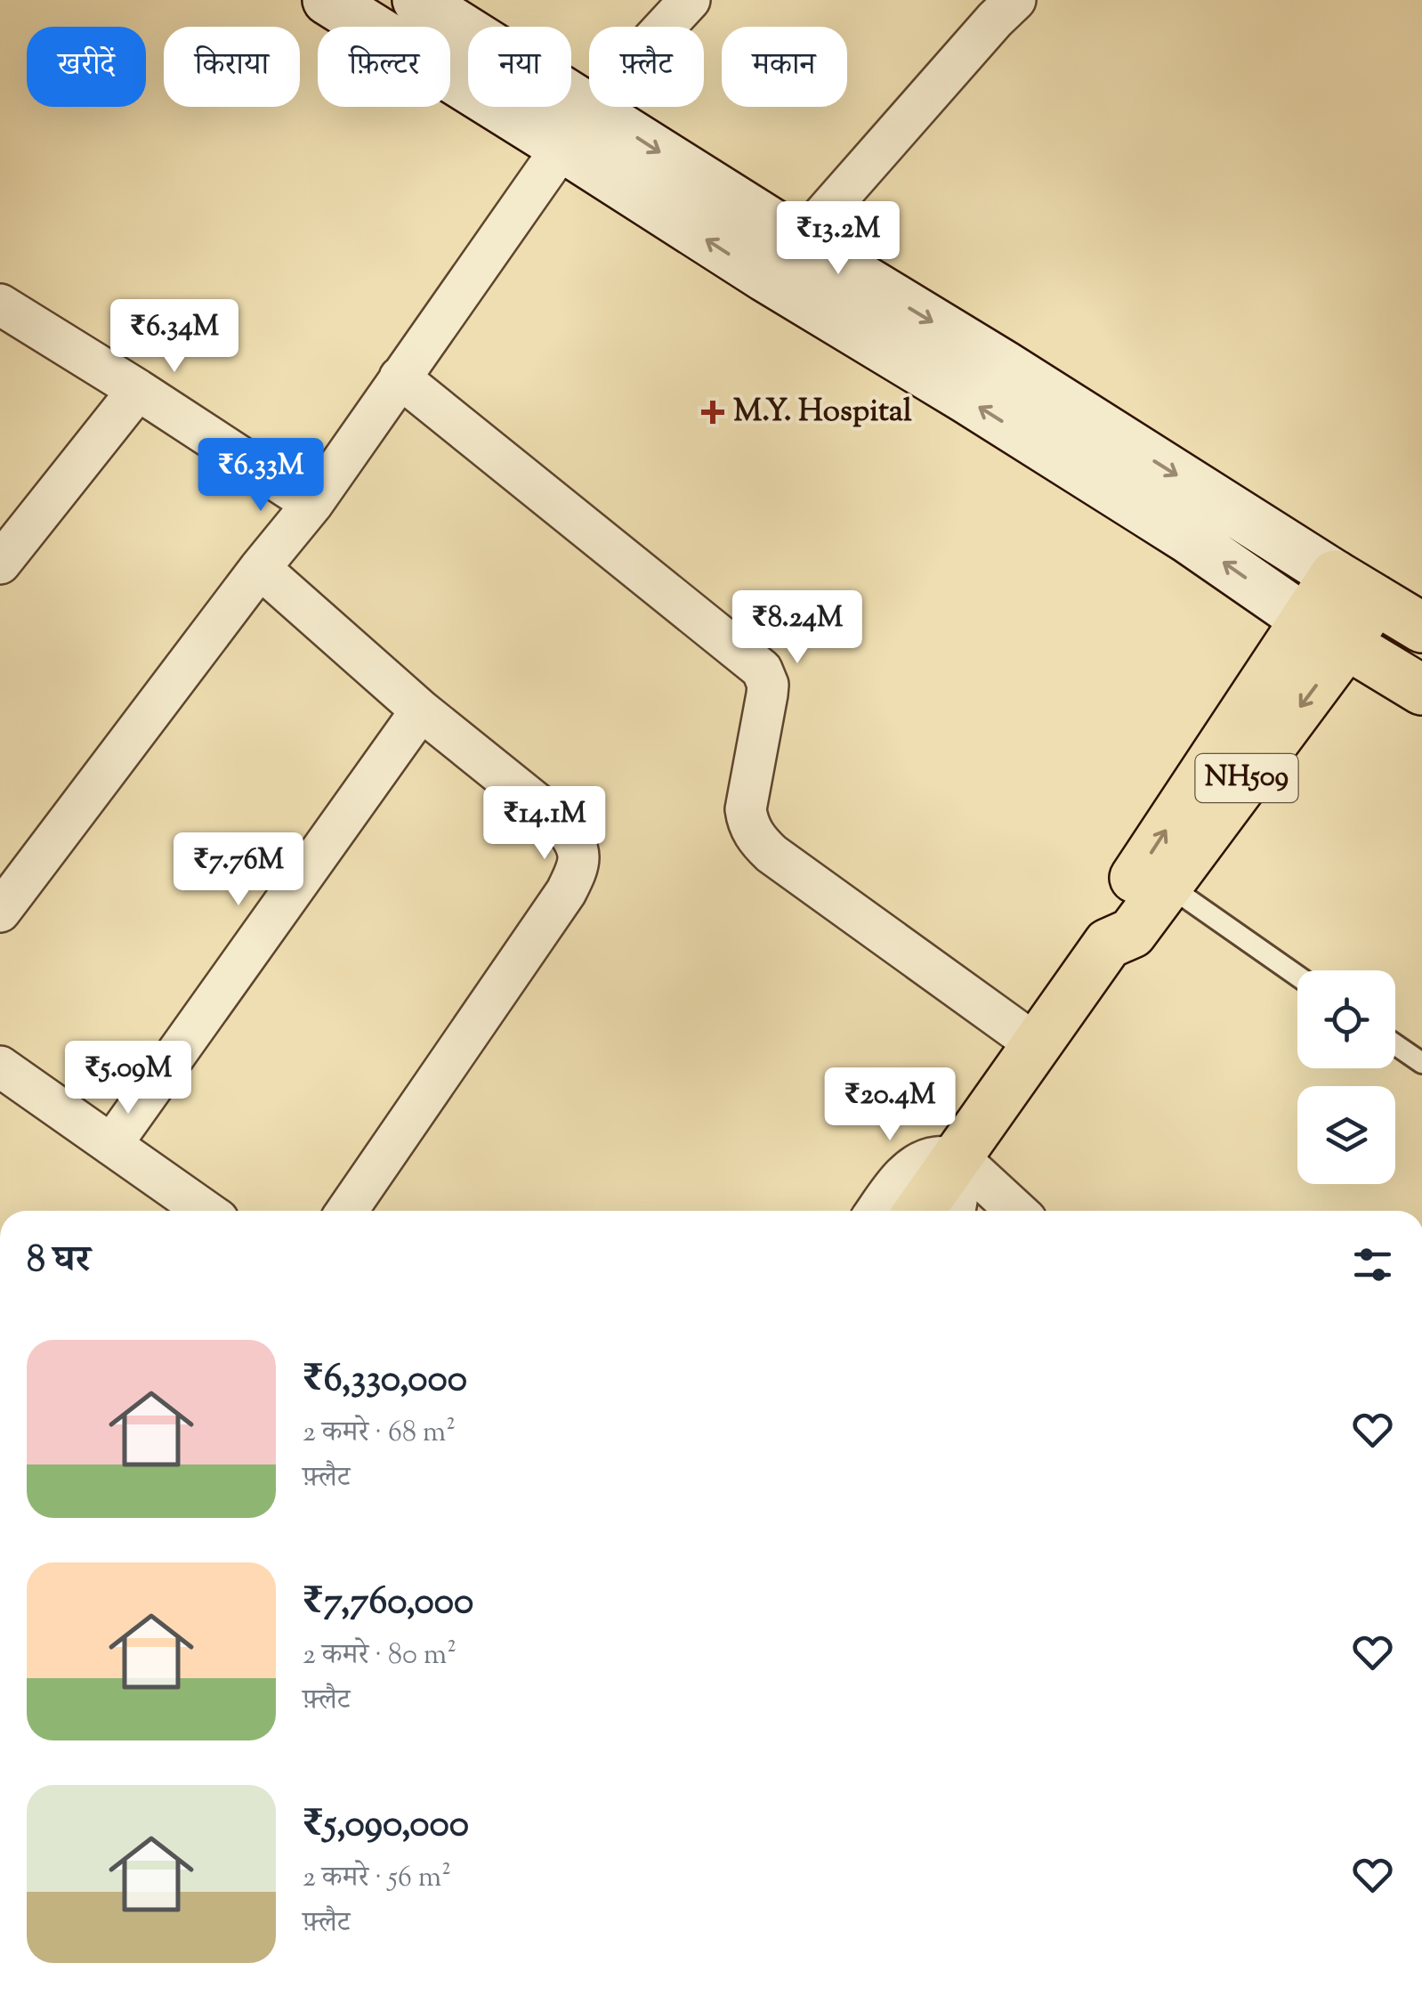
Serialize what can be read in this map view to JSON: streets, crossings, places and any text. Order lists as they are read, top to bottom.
{
  "streets": {
    "highway": ["NH509"]
  },
  "places": {
    "health": ["M.Y. Hospital"]
  },
  "page": {
    "chip": [
      "खरीदें",
      "किराया",
      "फ़िल्टर",
      "नया",
      "फ़्लैट",
      "मकान"
    ],
    "price": [
      "₹13.2M",
      "₹6.34M",
      "₹6.33M",
      "₹8.24M",
      "₹14.1M",
      "₹7.76M",
      "₹5.09M",
      "₹20.4M"
    ],
    "heading": "8 घर",
    "list": [
      {
        "name": "₹6,330,000",
        "note": "2 कमरे · 68 m² · फ़्लैट"
      },
      {
        "name": "₹7,760,000",
        "note": "2 कमरे · 80 m² · फ़्लैट"
      },
      {
        "name": "₹5,090,000",
        "note": "2 कमरे · 56 m² · फ़्लैट"
      }
    ]
  }
}
